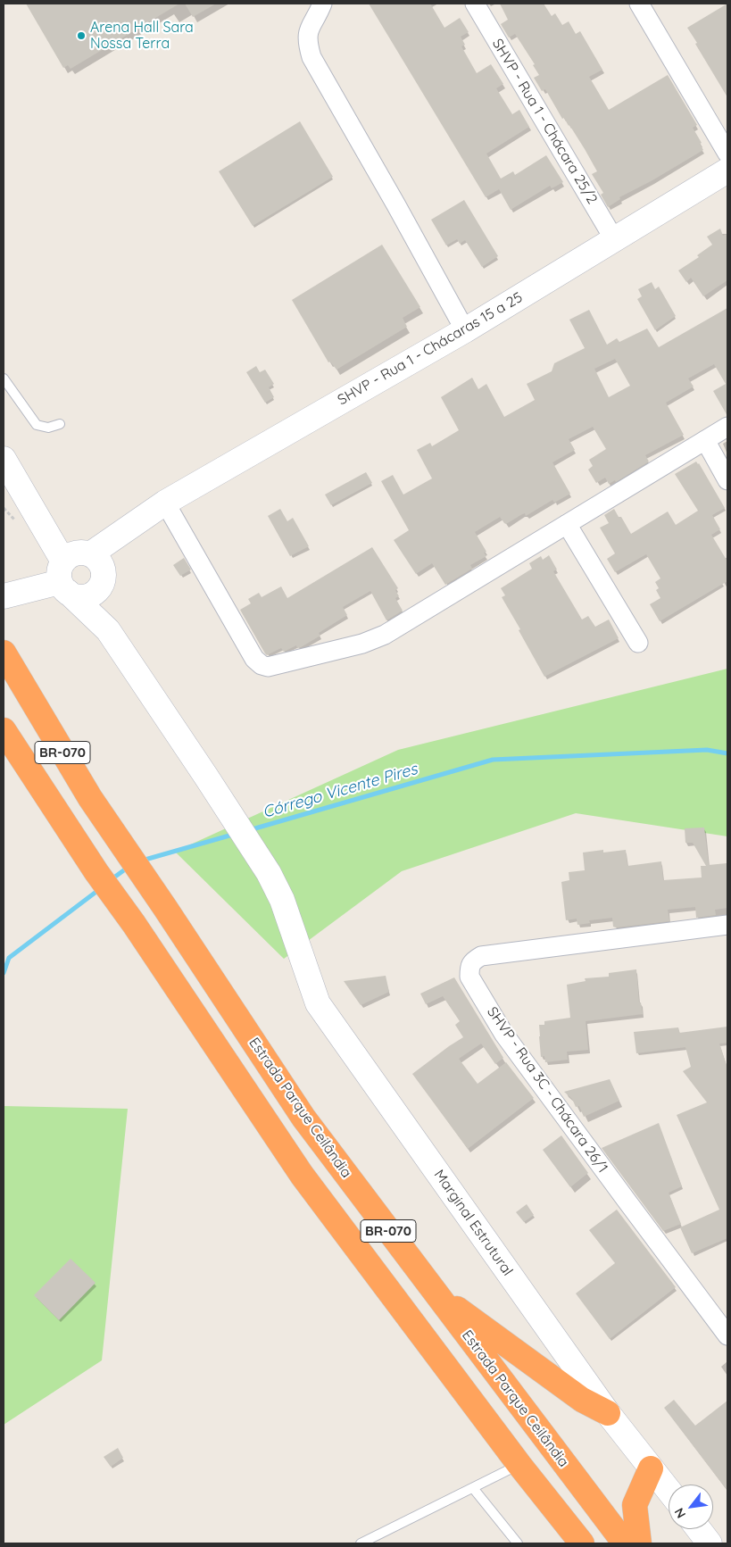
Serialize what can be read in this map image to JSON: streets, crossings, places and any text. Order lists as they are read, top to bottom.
{
  "streets": {
    "highway": ["BR-070", "Estrada Parque Ceilândia"],
    "street": [
      "SHVP - Rua 1 - Chácara 25/2",
      "SHVP - Rua 1 - Chácaras 15 a 25",
      "SHVP - Rua 3C - Chácara 26/1",
      "Marginal Estrutural"
    ]
  },
  "crossings": [
    ["SHVP - Rua 1 - Chácara 25/2", "SHVP - Rua 1 - Chácaras 15 a 25"],
    ["SHVP - Rua 1 - Chácaras 15 a 25", "Marginal Estrutural"]
  ],
  "water": ["Córrego Vicente Pires"],
  "places": ["Arena Hall Sara Nossa Terra"],
  "north": "bottom left"
}
